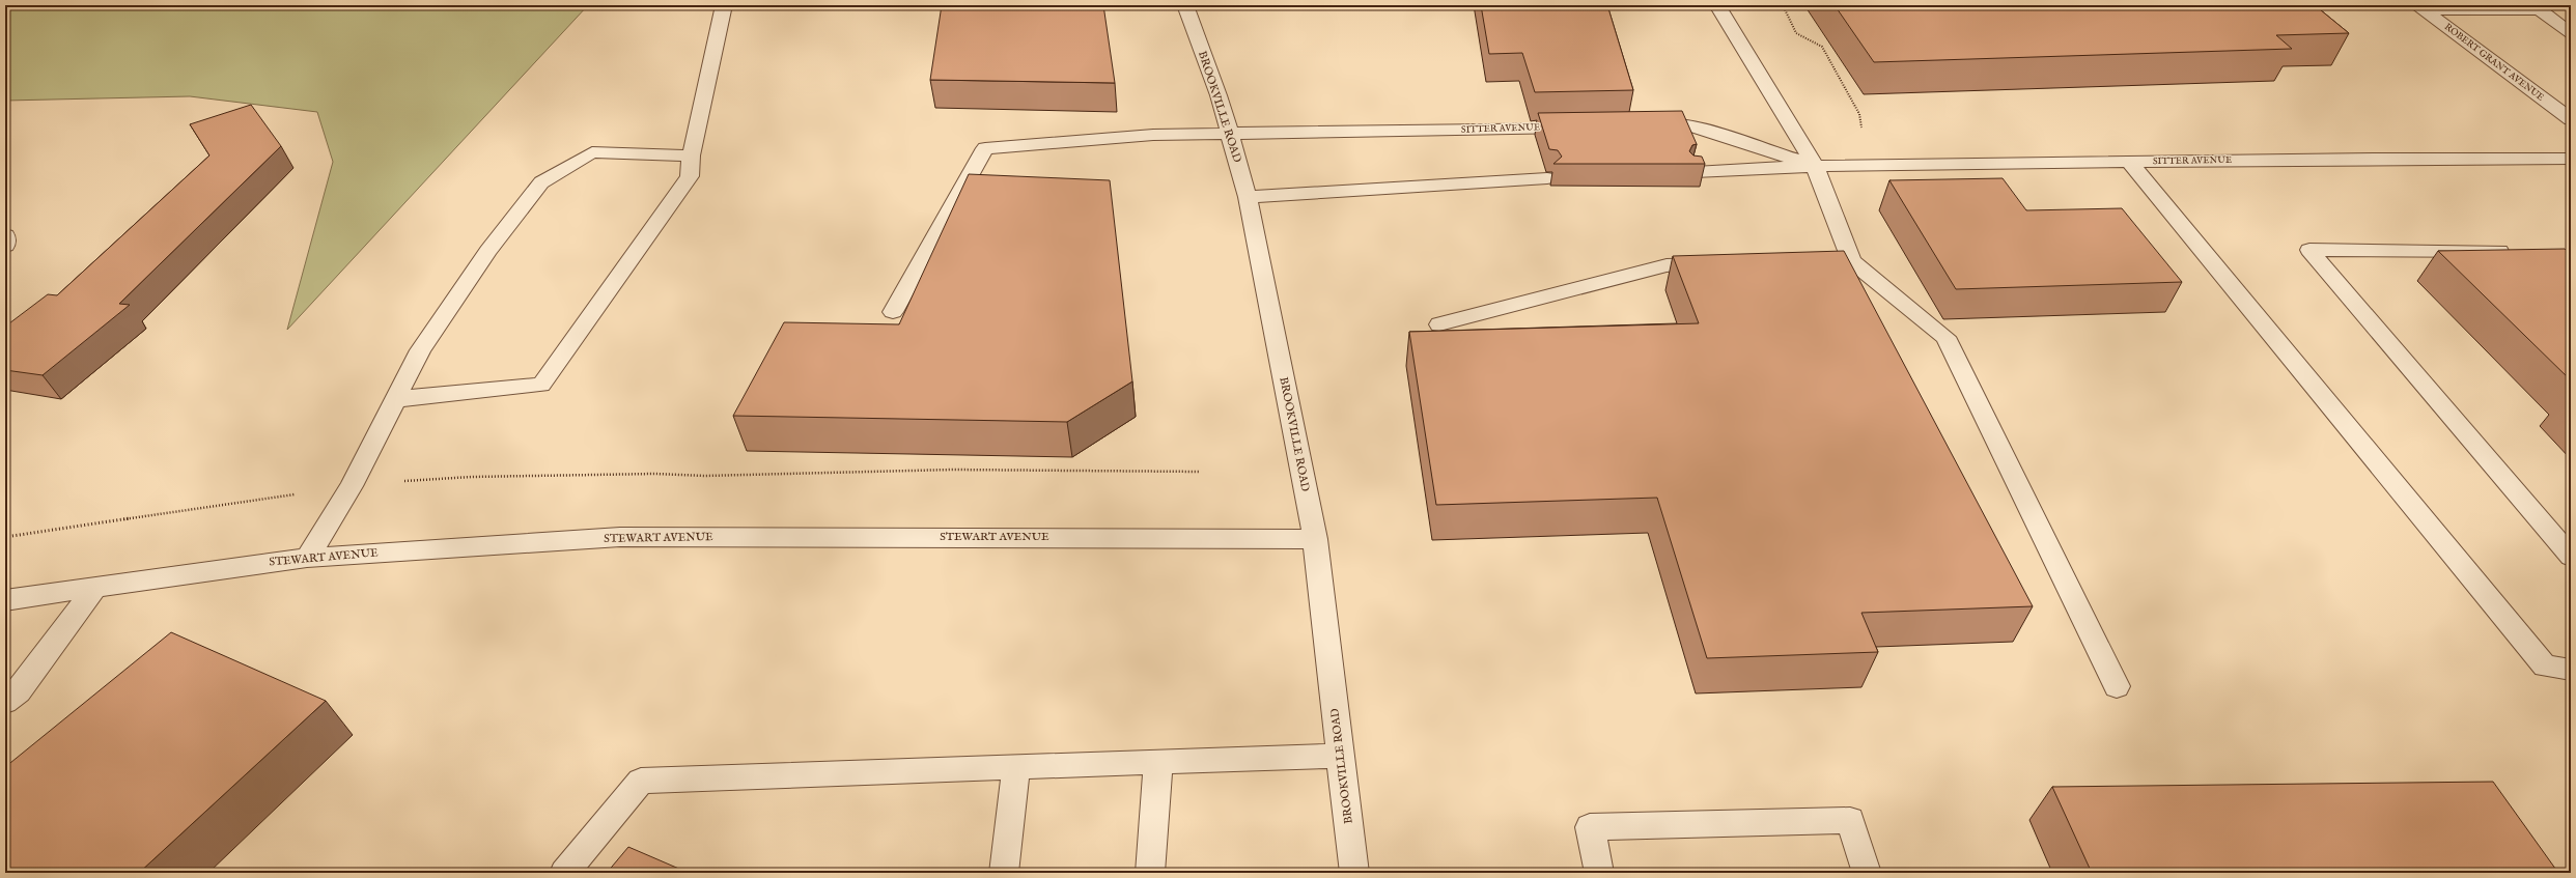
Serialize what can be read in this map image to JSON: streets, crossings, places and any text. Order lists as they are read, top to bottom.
{
  "streets": {
    "street": [
      "ROBERT GRANT AVENUE",
      "BROOKVILLE ROAD",
      "SITTER AVENUE",
      "STEWART AVENUE"
    ]
  },
  "crossings": [
    ["BROOKVILLE ROAD", "SITTER AVENUE"],
    ["BROOKVILLE ROAD", "STEWART AVENUE"]
  ]
}
